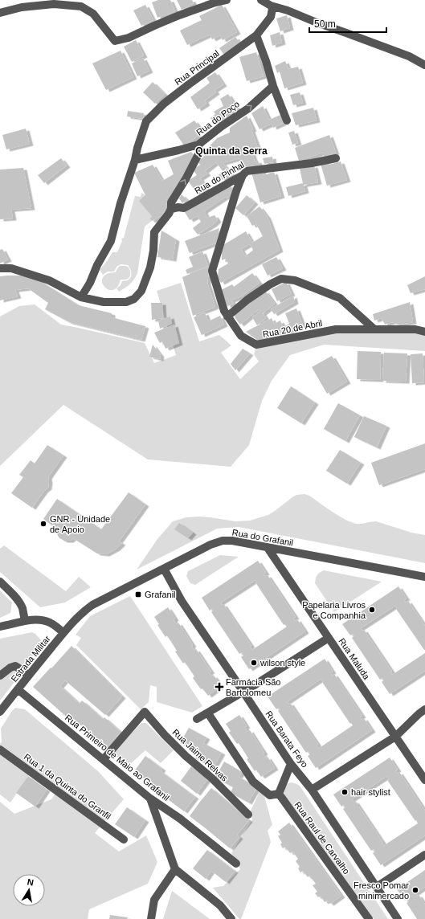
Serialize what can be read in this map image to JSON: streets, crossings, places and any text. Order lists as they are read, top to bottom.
{
  "streets": {
    "street": [
      "Rua Principal",
      "Rua do Poço",
      "Rua do Pinhal",
      "Rua 20 de Abril",
      "Rua do Grafanil",
      "Estrada Militar",
      "Rua Maluda",
      "Rua Barata Feyo",
      "Rua Jaime Relvas",
      "Rua Primeiro de Maio ao Grafanil",
      "Rua 1 da Quinta do Granfil",
      "Rua Raul de Carvalho"
    ]
  },
  "crossings": [
    ["Rua Principal", "Rua do Poço"],
    ["Rua do Poço", "Rua do Pinhal"],
    ["Rua do Pinhal", "Rua 20 de Abril"],
    ["Rua do Grafanil", "Estrada Militar"],
    ["Rua do Grafanil", "Rua Maluda"],
    ["Rua do Grafanil", "Rua Barata Feyo"],
    ["Estrada Militar", "Rua Primeiro de Maio ao Grafanil"],
    ["Rua Jaime Relvas", "Rua Primeiro de Maio ao Grafanil"]
  ],
  "one_way": ["Rua do Poço"],
  "districts": ["Quinta da Serra"],
  "places": {
    "other": [
      "GNR - Unidade de Apoio",
      "Papelaria Livros e Companhia",
      "wilson style",
      "hair stylist",
      "Fresco Pomar minimercado"
    ],
    "transit": ["Grafanil"],
    "health": ["Farmácia São Bartolomeu"]
  },
  "scale_bar": "50 m",
  "north": "top"
}
